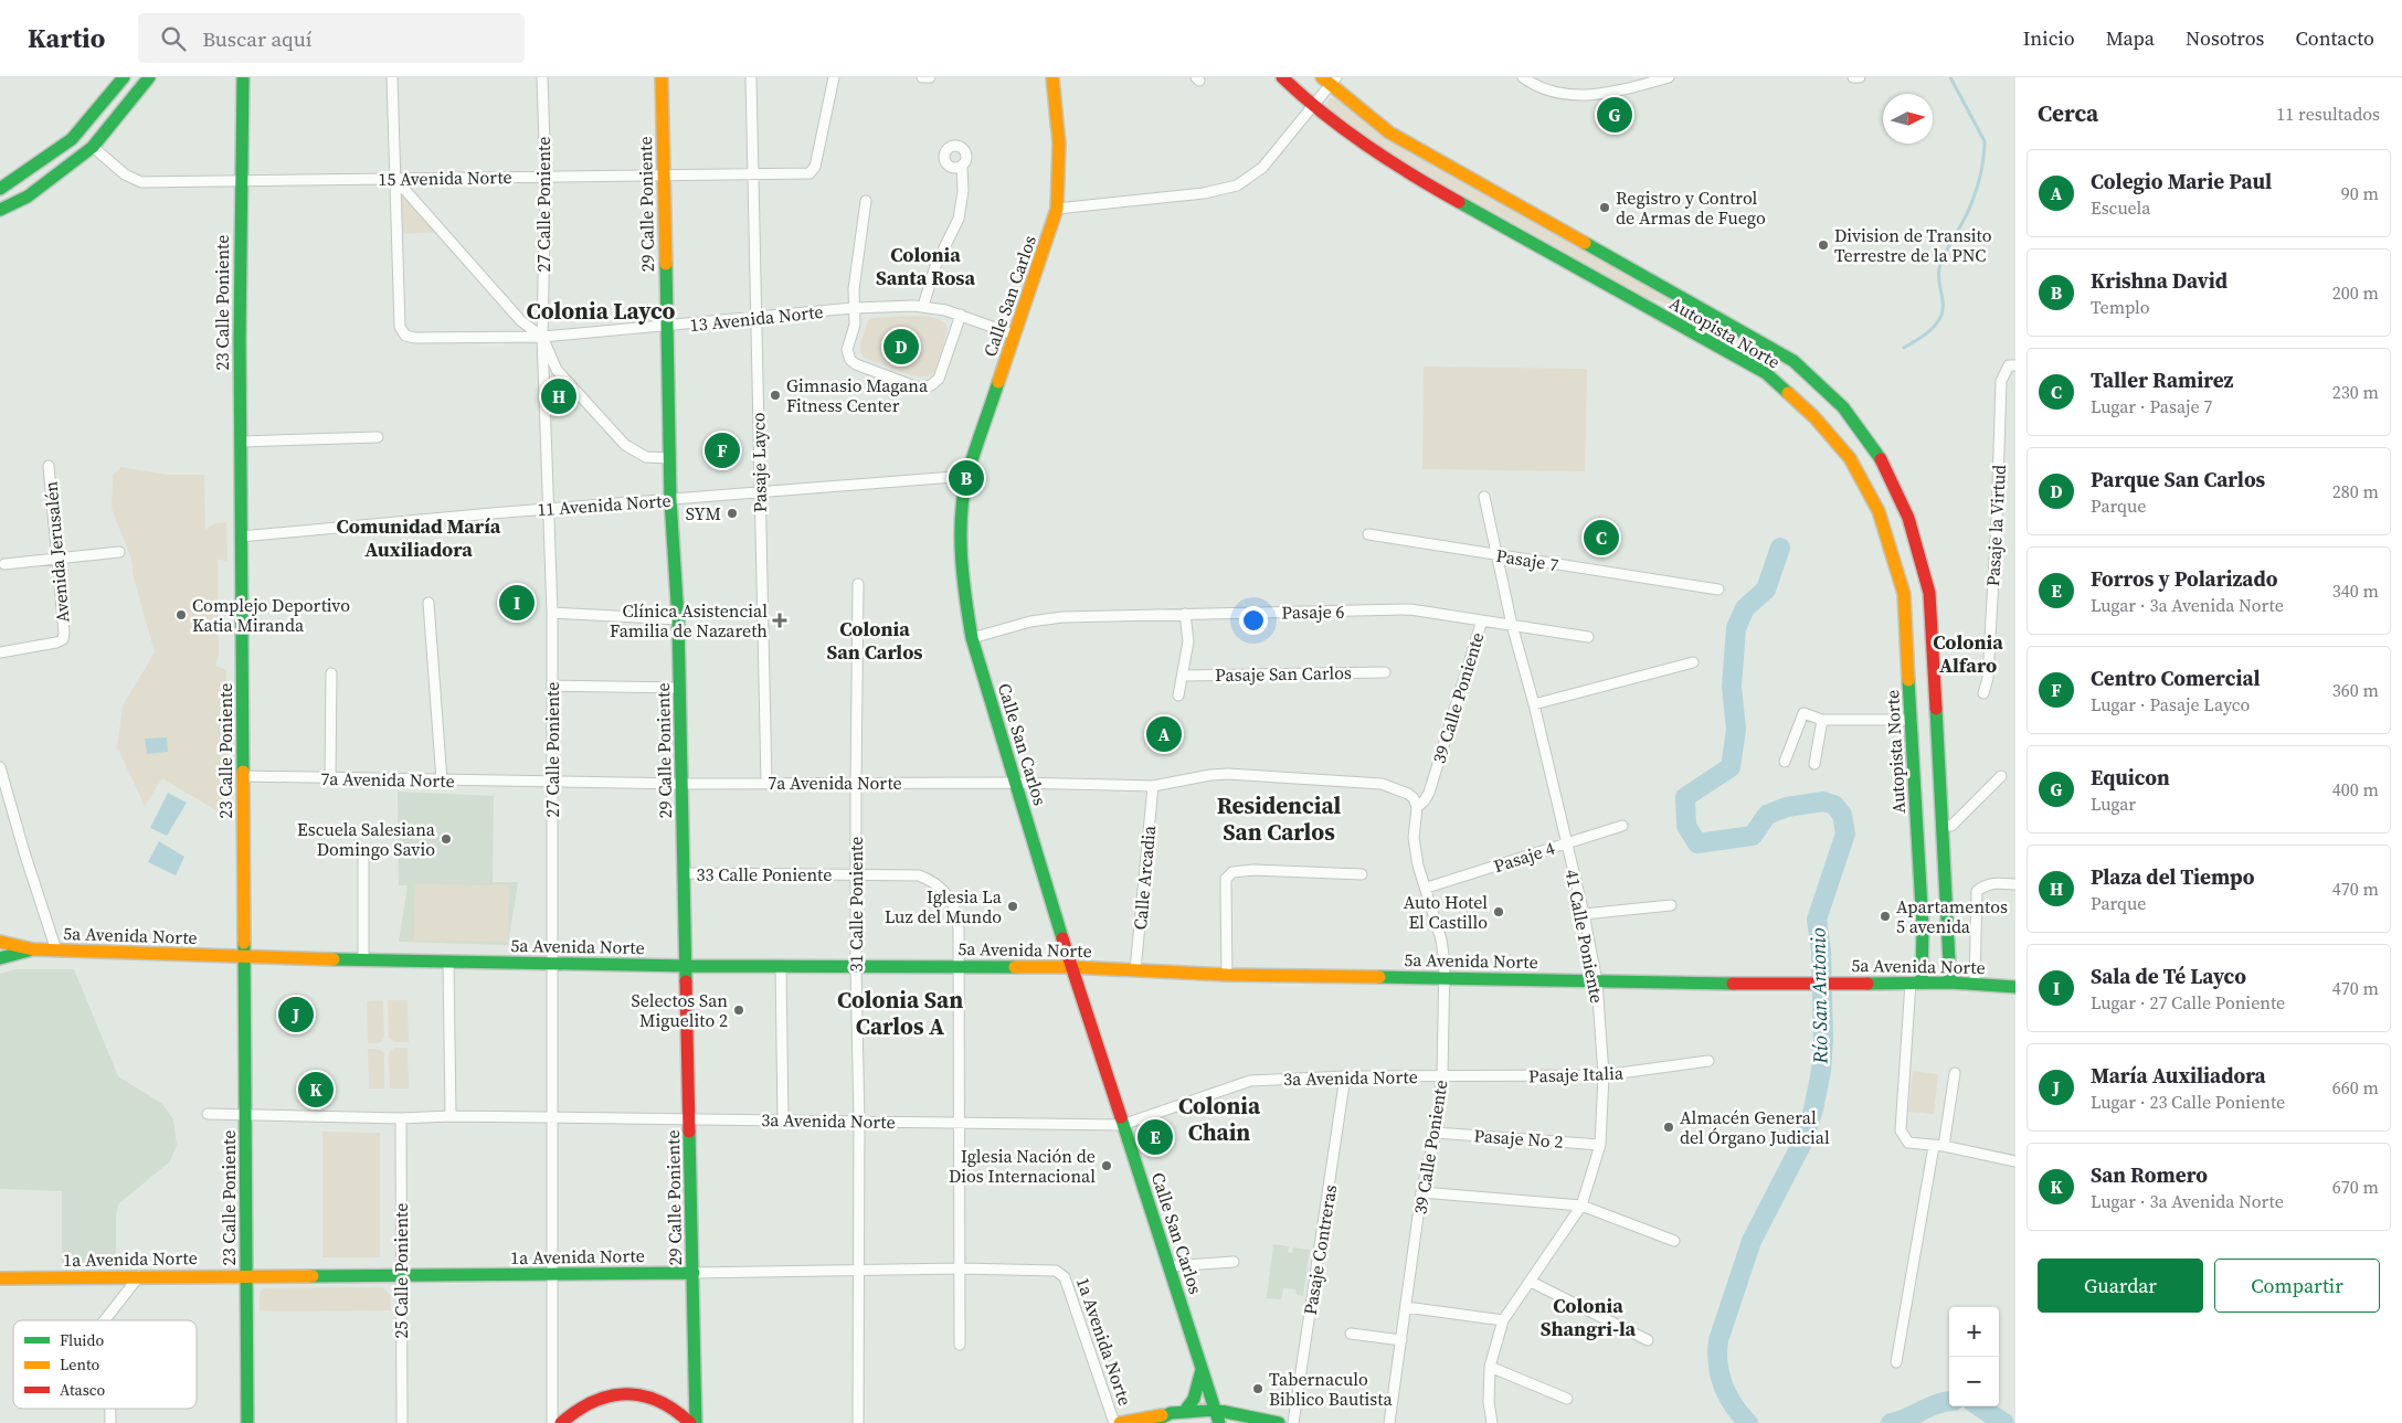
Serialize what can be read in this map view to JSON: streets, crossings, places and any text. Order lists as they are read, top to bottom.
{
  "streets": {
    "main road": [
      "29 Calle Poniente",
      "Calle San Carlos",
      "23 Calle Poniente",
      "Autopista Norte",
      "5a Avenida Norte",
      "1a Avenida Norte"
    ],
    "street": [
      "15 Avenida Norte",
      "27 Calle Poniente",
      "13 Avenida Norte",
      "Pasaje Layco",
      "11 Avenida Norte",
      "Pasaje la Virtud",
      "Avenida Jerusalén",
      "Pasaje 7",
      "Pasaje 6",
      "Pasaje San Carlos",
      "39 Calle Poniente",
      "7a Avenida Norte",
      "Pasaje 4",
      "33 Calle Poniente",
      "Calle Arcadia",
      "31 Calle Poniente",
      "41 Calle Poniente",
      "Pasaje Italia",
      "3a Avenida Norte",
      "Pasaje No 2",
      "Pasaje Contreras",
      "25 Calle Poniente"
    ]
  },
  "crossings": [
    ["15 Avenida Norte", "27 Calle Poniente"],
    ["15 Avenida Norte", "29 Calle Poniente"],
    ["15 Avenida Norte", "23 Calle Poniente"],
    ["15 Avenida Norte", "13 Avenida Norte"],
    ["15 Avenida Norte", "Pasaje Layco"],
    ["27 Calle Poniente", "13 Avenida Norte"],
    ["27 Calle Poniente", "11 Avenida Norte"],
    ["27 Calle Poniente", "7a Avenida Norte"],
    ["27 Calle Poniente", "5a Avenida Norte"],
    ["27 Calle Poniente", "3a Avenida Norte"],
    ["27 Calle Poniente", "1a Avenida Norte"],
    ["29 Calle Poniente", "13 Avenida Norte"],
    ["29 Calle Poniente", "11 Avenida Norte"],
    ["29 Calle Poniente", "7a Avenida Norte"],
    ["29 Calle Poniente", "33 Calle Poniente"],
    ["29 Calle Poniente", "5a Avenida Norte"],
    ["29 Calle Poniente", "3a Avenida Norte"],
    ["29 Calle Poniente", "1a Avenida Norte"],
    ["Calle San Carlos", "13 Avenida Norte"],
    ["Calle San Carlos", "11 Avenida Norte"],
    ["Calle San Carlos", "Pasaje 6"],
    ["Calle San Carlos", "7a Avenida Norte"],
    ["Calle San Carlos", "5a Avenida Norte"],
    ["Calle San Carlos", "3a Avenida Norte"],
    ["23 Calle Poniente", "11 Avenida Norte"],
    ["23 Calle Poniente", "7a Avenida Norte"],
    ["23 Calle Poniente", "5a Avenida Norte"],
    ["23 Calle Poniente", "3a Avenida Norte"],
    ["23 Calle Poniente", "1a Avenida Norte"],
    ["13 Avenida Norte", "Pasaje Layco"],
    ["Autopista Norte", "5a Avenida Norte"],
    ["Pasaje Layco", "11 Avenida Norte"],
    ["Pasaje Layco", "7a Avenida Norte"],
    ["Pasaje 7", "41 Calle Poniente"],
    ["Pasaje 6", "39 Calle Poniente"],
    ["Pasaje 6", "41 Calle Poniente"],
    ["39 Calle Poniente", "7a Avenida Norte"],
    ["39 Calle Poniente", "Pasaje 4"],
    ["39 Calle Poniente", "5a Avenida Norte"],
    ["39 Calle Poniente", "Pasaje Italia"],
    ["39 Calle Poniente", "3a Avenida Norte"],
    ["39 Calle Poniente", "Pasaje No 2"],
    ["7a Avenida Norte", "Calle Arcadia"],
    ["7a Avenida Norte", "31 Calle Poniente"],
    ["Pasaje 4", "41 Calle Poniente"],
    ["33 Calle Poniente", "31 Calle Poniente"],
    ["33 Calle Poniente", "5a Avenida Norte"],
    ["33 Calle Poniente", "3a Avenida Norte"],
    ["33 Calle Poniente", "1a Avenida Norte"],
    ["Calle Arcadia", "5a Avenida Norte"],
    ["31 Calle Poniente", "5a Avenida Norte"],
    ["31 Calle Poniente", "3a Avenida Norte"],
    ["31 Calle Poniente", "1a Avenida Norte"],
    ["5a Avenida Norte", "41 Calle Poniente"],
    ["41 Calle Poniente", "Pasaje Italia"],
    ["41 Calle Poniente", "Pasaje No 2"],
    ["Pasaje Italia", "3a Avenida Norte"],
    ["3a Avenida Norte", "Pasaje Contreras"],
    ["3a Avenida Norte", "25 Calle Poniente"],
    ["1a Avenida Norte", "25 Calle Poniente"]
  ],
  "districts": [
    "Colonia Santa Rosa",
    "Colonia Layco",
    "Comunidad María Auxiliadora",
    "Colonia San Carlos",
    "Colonia Alfaro",
    "Residencial San Carlos",
    "Colonia San Carlos A",
    "Colonia Chain",
    "Colonia Shangri-la"
  ],
  "water": ["Río San Antonio"],
  "places": {
    "other": [
      "Registro y Control de Armas de Fuego",
      "Division de Transito Terrestre de la PNC",
      "Gimnasio Magana Fitness Center",
      "SYM",
      "Complejo Deportivo Katia Miranda",
      "Escuela Salesiana Domingo Savio",
      "Iglesia La Luz del Mundo",
      "Auto Hotel El Castillo",
      "Apartamentos 5 avenida",
      "Selectos San Miguelito 2",
      "Almacén General del Órgano Judicial",
      "Iglesia Nación de Dios Internacional",
      "Tabernaculo Biblico Bautista"
    ],
    "health": ["Clínica Asistencial Familia de Nazareth"]
  },
  "legend": ["Fluido", "Lento", "Atasco"],
  "north": "right",
  "page": {
    "header": "Kartio",
    "search": "Buscar aquí",
    "nav": [
      "Inicio",
      "Mapa",
      "Nosotros",
      "Contacto"
    ],
    "heading": ["Cerca", "11 resultados"],
    "pins": [
      "G",
      "D",
      "H",
      "F",
      "B",
      "C",
      "I",
      "A",
      "J",
      "K",
      "E"
    ],
    "list": [
      {
        "mark": "A",
        "name": "Colegio Marie Paul",
        "note": "Escuela",
        "value": "90 m"
      },
      {
        "mark": "B",
        "name": "Krishna David",
        "note": "Templo",
        "value": "200 m"
      },
      {
        "mark": "C",
        "name": "Taller Ramirez",
        "note": "Lugar · Pasaje 7",
        "value": "230 m"
      },
      {
        "mark": "D",
        "name": "Parque San Carlos",
        "note": "Parque",
        "value": "280 m"
      },
      {
        "mark": "E",
        "name": "Forros y Polarizado",
        "note": "Lugar · 3a Avenida Norte",
        "value": "340 m"
      },
      {
        "mark": "F",
        "name": "Centro Comercial",
        "note": "Lugar · Pasaje Layco",
        "value": "360 m"
      },
      {
        "mark": "G",
        "name": "Equicon",
        "note": "Lugar",
        "value": "400 m"
      },
      {
        "mark": "H",
        "name": "Plaza del Tiempo",
        "note": "Parque",
        "value": "470 m"
      },
      {
        "mark": "I",
        "name": "Sala de Té Layco",
        "note": "Lugar · 27 Calle Poniente",
        "value": "470 m"
      },
      {
        "mark": "J",
        "name": "María Auxiliadora",
        "note": "Lugar · 23 Calle Poniente",
        "value": "660 m"
      },
      {
        "mark": "K",
        "name": "San Romero",
        "note": "Lugar · 3a Avenida Norte",
        "value": "670 m"
      }
    ],
    "buttons": ["Guardar", "Compartir"],
    "map_buttons": ["+", "−"]
  }
}
